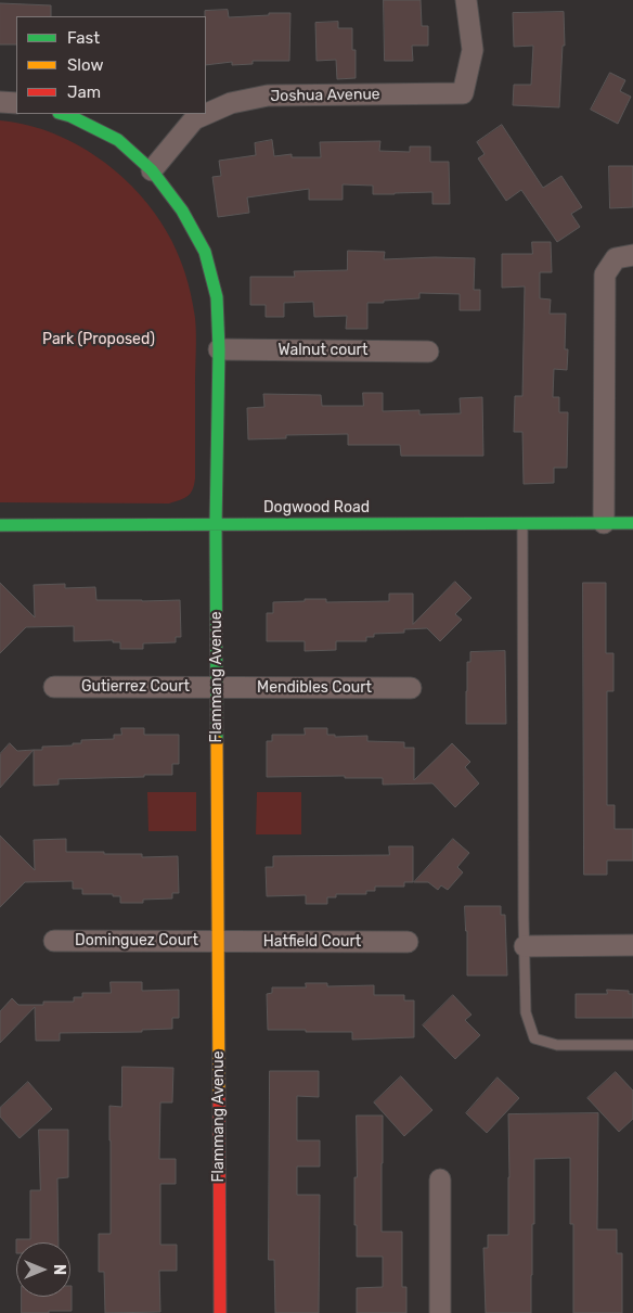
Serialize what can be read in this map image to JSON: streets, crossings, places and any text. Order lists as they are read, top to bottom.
{
  "streets": {
    "street": [
      "Joshua Avenue",
      "Walnut court",
      "Dogwood Road",
      "Flammang Avenue",
      "Gutierrez Court",
      "Mendibles Court",
      "Dominguez Court",
      "Hatfield Court"
    ]
  },
  "crossings": [
    ["Joshua Avenue", "Flammang Avenue"],
    ["Walnut court", "Flammang Avenue"],
    ["Dogwood Road", "Flammang Avenue"],
    ["Flammang Avenue", "Gutierrez Court"],
    ["Flammang Avenue", "Mendibles Court"],
    ["Flammang Avenue", "Dominguez Court"],
    ["Flammang Avenue", "Hatfield Court"],
    ["Gutierrez Court", "Mendibles Court"],
    ["Dominguez Court", "Hatfield Court"]
  ],
  "parks": ["Park (Proposed)"],
  "legend": ["Fast", "Slow", "Jam"],
  "north": "right"
}
